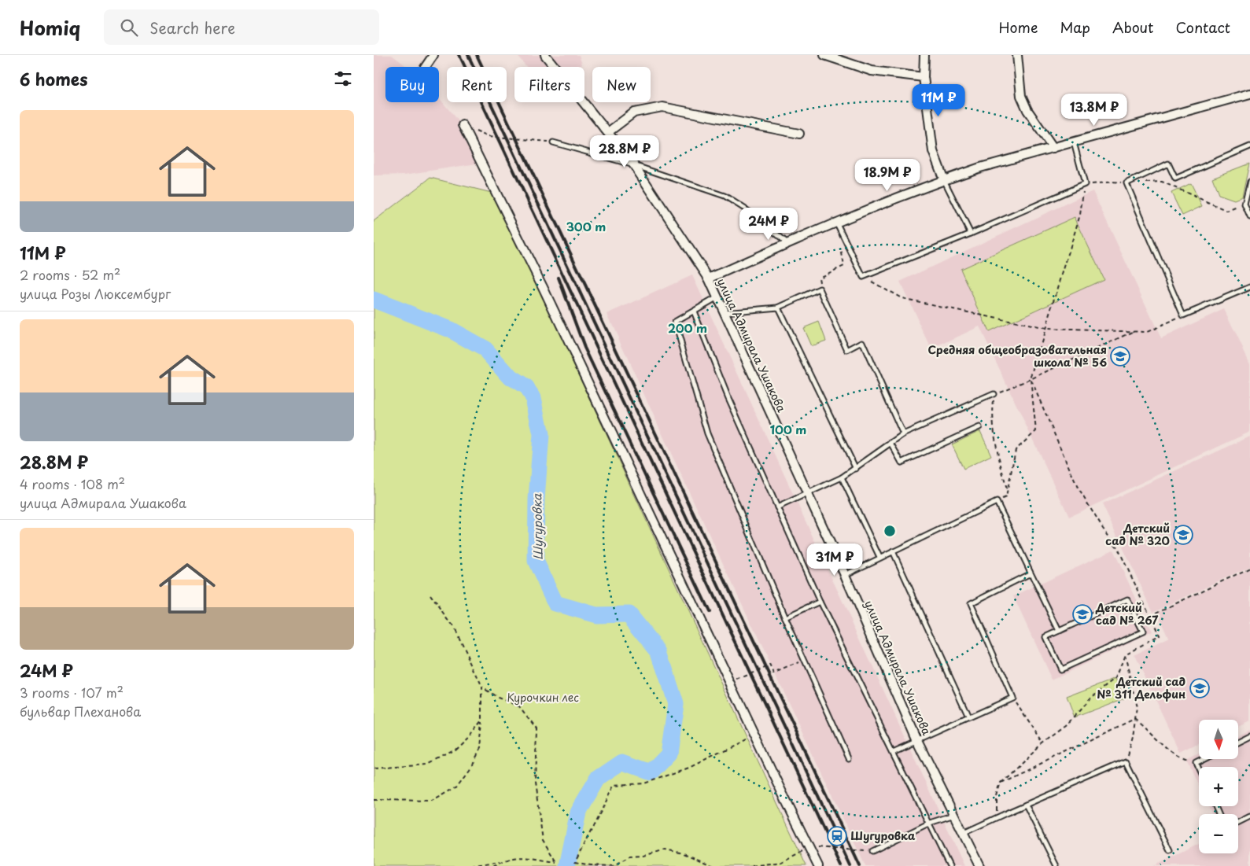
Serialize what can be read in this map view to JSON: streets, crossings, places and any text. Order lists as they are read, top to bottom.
{
  "streets": {
    "street": ["улица Адмирала Ушакова"]
  },
  "water": ["Шугуровка"],
  "parks": ["Курочкин лес"],
  "places": {
    "school or university": [
      "Средняя общеобразовательная школа № 56",
      "Детский сад № 320",
      "Детский сад № 267",
      "Детский сад № 311 Дельфин"
    ],
    "station": ["Шугуровка"]
  },
  "north": "bottom",
  "page": {
    "header": "Homiq",
    "search": "Search here",
    "nav": [
      "Home",
      "Map",
      "About",
      "Contact"
    ],
    "heading": "6 homes",
    "chip": [
      "Buy",
      "Rent",
      "Filters",
      "New"
    ],
    "price": [
      "11M ₽",
      "13.8M ₽",
      "28.8M ₽",
      "18.9M ₽",
      "24M ₽",
      "31M ₽"
    ],
    "list": [
      {
        "name": "11M ₽",
        "note": "2 rooms · 52 m² · улица Розы Люксембург"
      },
      {
        "name": "28.8M ₽",
        "note": "4 rooms · 108 m² · улица Адмирала Ушакова"
      },
      {
        "name": "24M ₽",
        "note": "3 rooms · 107 m² · бульвар Плеханова"
      }
    ],
    "map_buttons": ["+", "−"]
  },
  "rings": ["300 m", "200 m", "100 m"]
}
